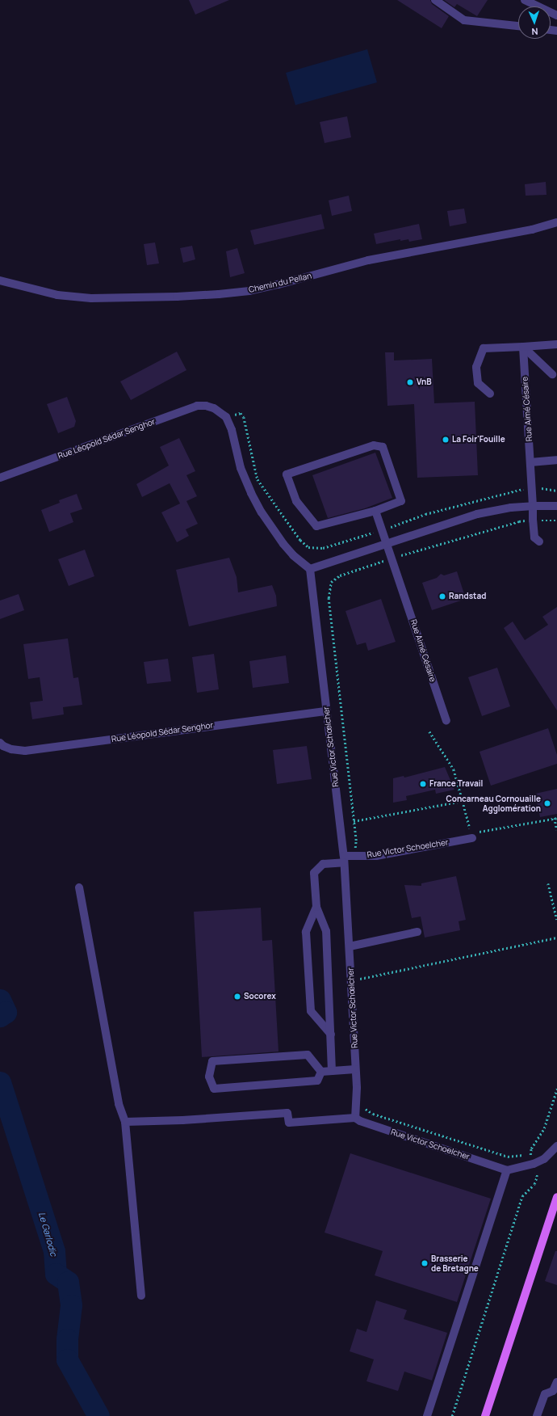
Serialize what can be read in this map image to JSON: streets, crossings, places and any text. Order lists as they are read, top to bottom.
{
  "streets": {
    "street": [
      "Chemin du Pellan",
      "Rue Aimé Césaire",
      "Rue Léopold Sédar Senghor",
      "Rue Victor Schœlcher",
      "Rue Victor Schoelcher"
    ]
  },
  "crossings": [
    ["Rue Léopold Sédar Senghor", "Rue Victor Schœlcher"],
    ["Rue Victor Schœlcher", "Rue Victor Schoelcher"]
  ],
  "water": ["Le Garlodic"],
  "places": [
    "VnB",
    "La Foir'Fouille",
    "Randstad",
    "France Travail",
    "Concarneau Cornouaille Agglomération",
    "Socorex",
    "Brasserie de Bretagne"
  ],
  "north": "bottom"
}
